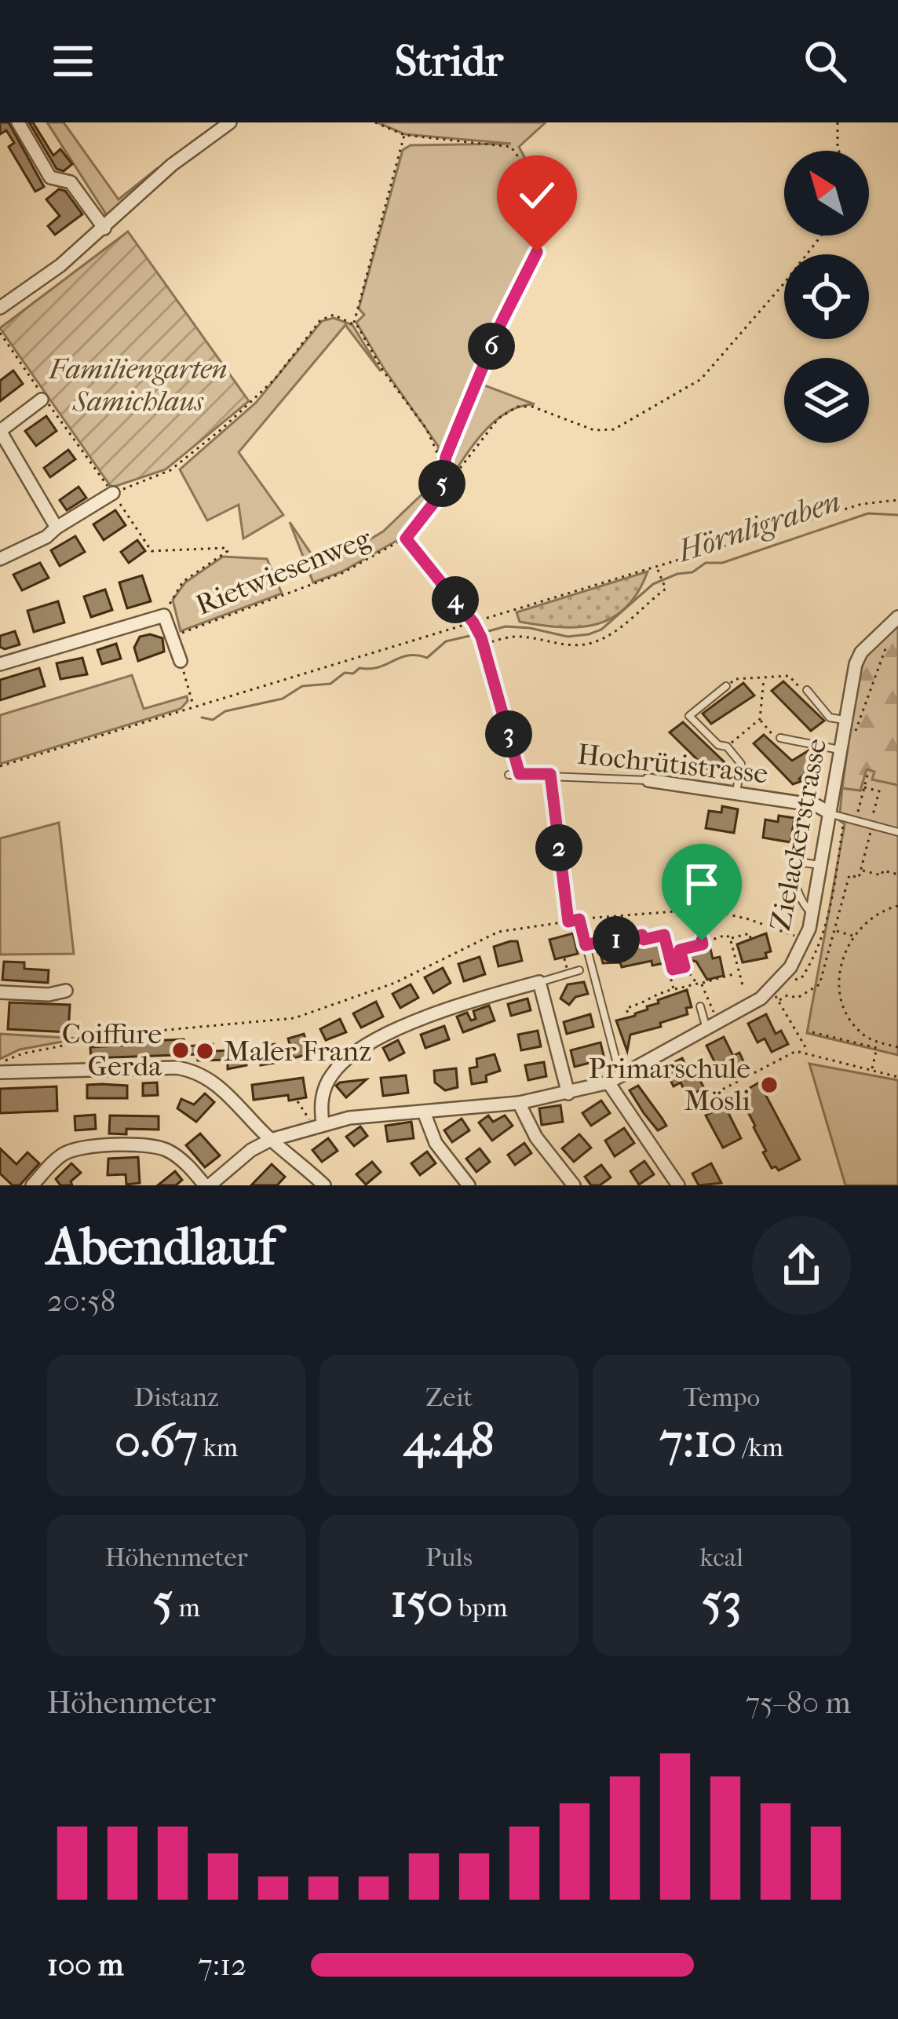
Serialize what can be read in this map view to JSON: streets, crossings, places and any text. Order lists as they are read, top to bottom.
{
  "streets": {
    "street": ["Hochrütistrasse", "Zielackerstrasse"],
    "path": ["Rietwiesenweg"]
  },
  "crossings": [
    ["Hochrütistrasse", "Zielackerstrasse"]
  ],
  "water": ["Hörnligraben"],
  "parks": ["Familiengarten Samichlaus"],
  "places": ["Coiffure Gerda", "Maler Franz", "Primarschule Mösli"],
  "north": "top left",
  "page": {
    "header": "Stridr",
    "pins": [
      "6",
      "5",
      "4",
      "3",
      "2",
      "1"
    ],
    "heading": ["Abendlauf", "20:58"],
    "stats": [
      ["Distanz", "0.67 km"],
      ["Zeit", "4:48"],
      ["Tempo", "7:10 /km"],
      ["Höhenmeter", "5 m"],
      ["Puls", "150 bpm"],
      ["kcal", "53"]
    ],
    "chart": ["Höhenmeter", "75–80 m"],
    "list": [
      {
        "name": "100 m",
        "note": "7:12"
      }
    ]
  }
}
